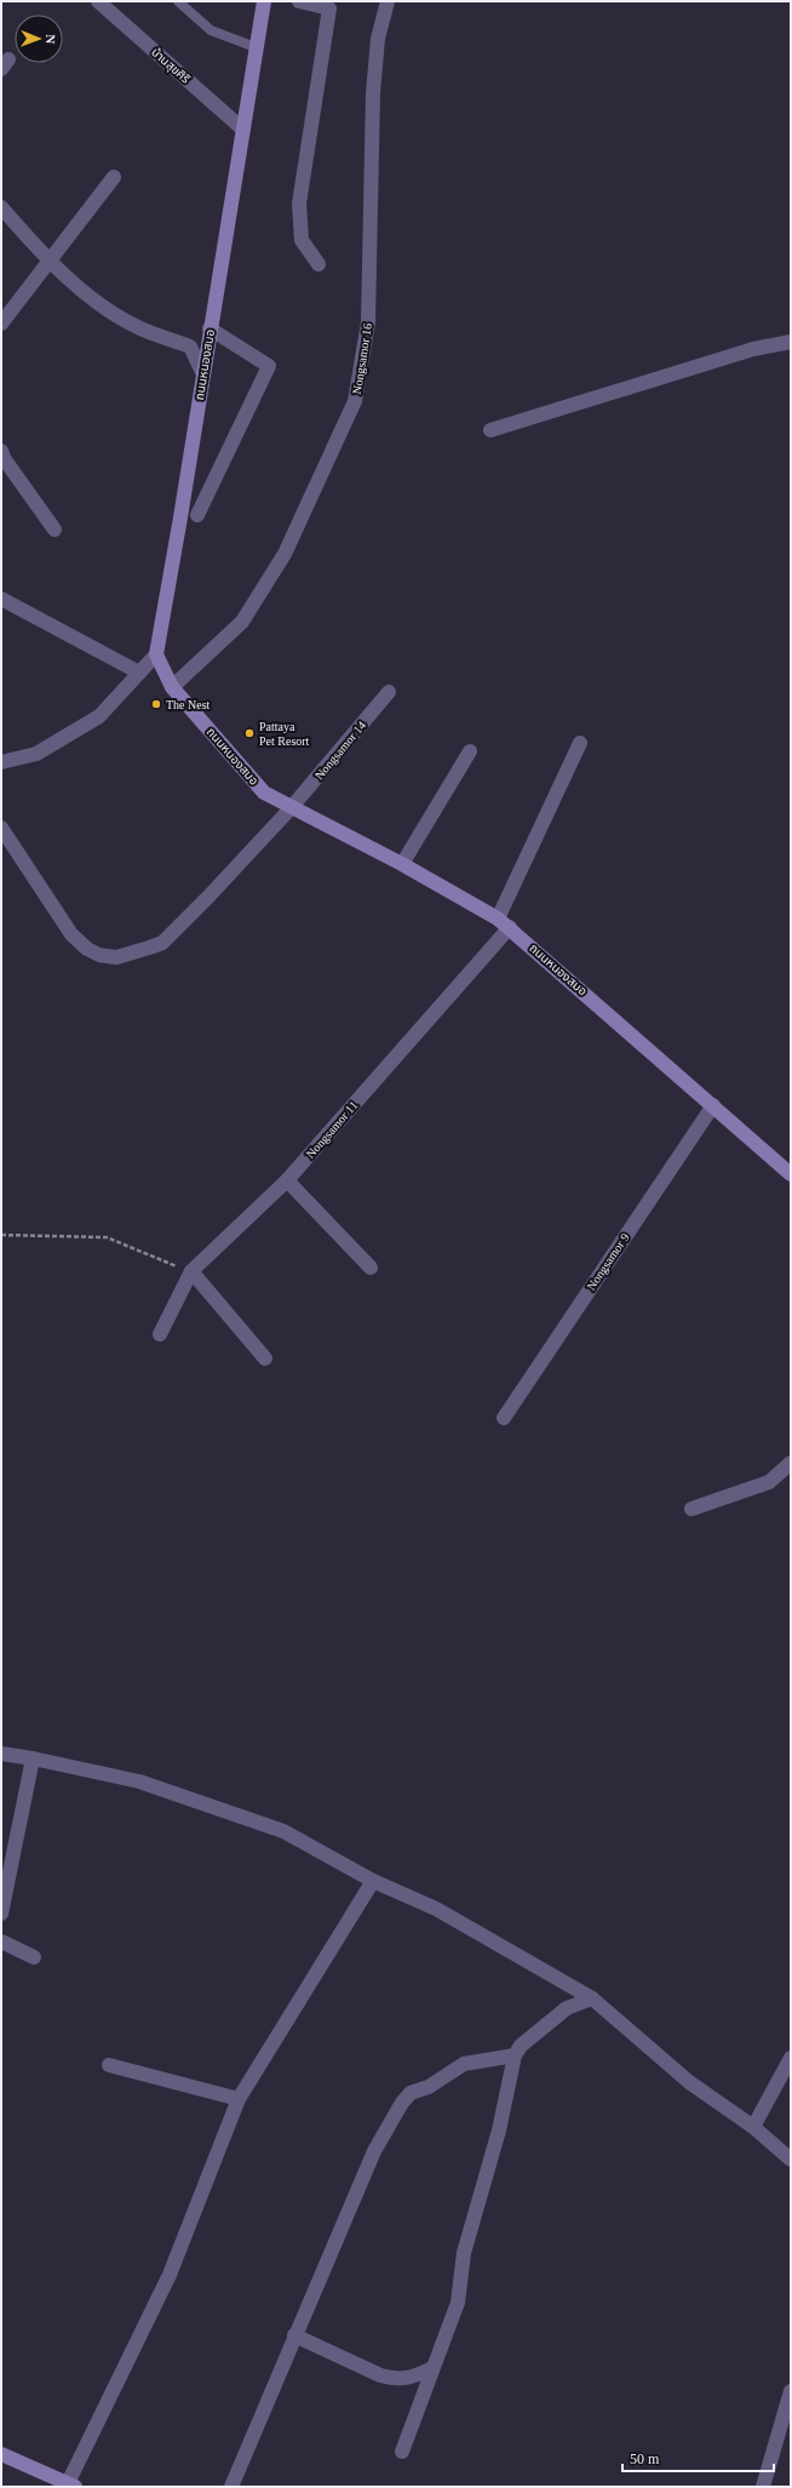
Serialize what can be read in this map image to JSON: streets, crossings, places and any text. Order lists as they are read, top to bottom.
{
  "streets": {
    "street": [
      "บ้านสุขศิริ",
      "Nongsamor 16",
      "ถนนหนองสมอ",
      "Nongsamor 14",
      "Nongsamor 11",
      "Nongsamor 9"
    ]
  },
  "crossings": [
    ["บ้านสุขศิริ", "ถนนหนองสมอ"],
    ["Nongsamor 16", "ถนนหนองสมอ"],
    ["ถนนหนองสมอ", "Nongsamor 14"],
    ["ถนนหนองสมอ", "Nongsamor 11"],
    ["ถนนหนองสมอ", "Nongsamor 9"]
  ],
  "places": ["The Nest", "Pattaya Pet Resort"],
  "scale_bar": "50 m",
  "north": "right"
}
